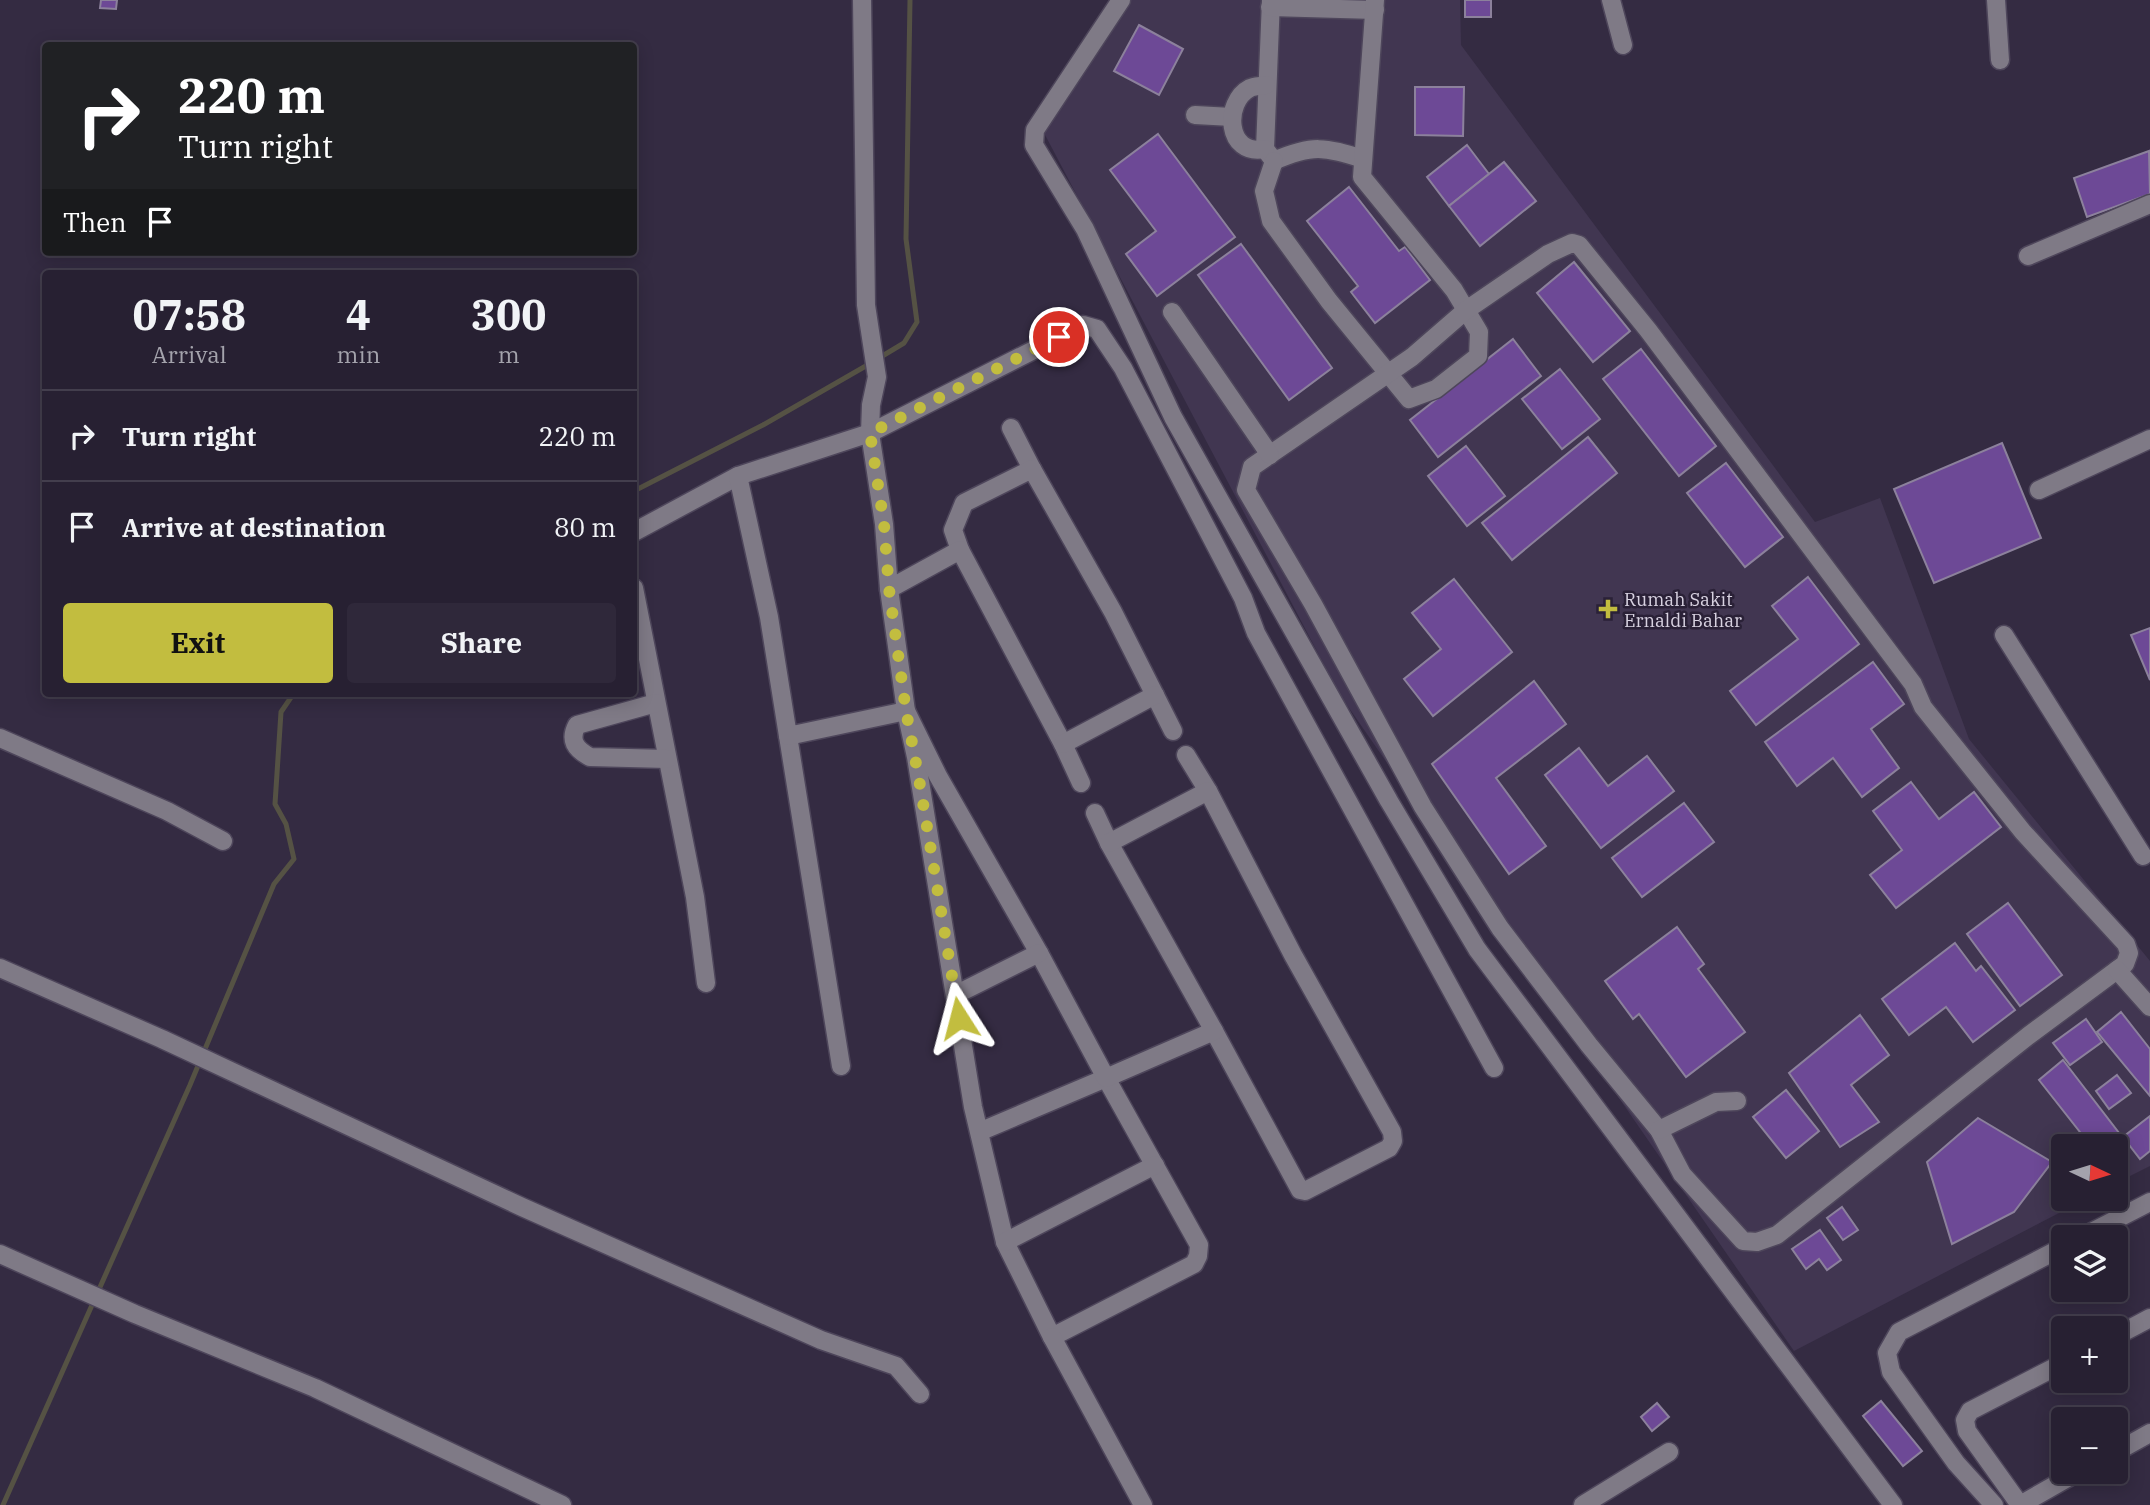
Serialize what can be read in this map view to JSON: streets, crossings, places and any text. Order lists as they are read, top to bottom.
{
  "places": {
    "health": ["Rumah Sakit Ernaldi Bahar"]
  },
  "north": "right",
  "page": {
    "turn": ["220 m", "Turn right"],
    "then": "Then",
    "eta": [
      "07:58",
      "Arrival",
      "4",
      "min",
      "300",
      "m"
    ],
    "list": [
      {
        "name": "Turn right",
        "value": "220 m"
      },
      {
        "name": "Arrive at destination",
        "value": "80 m"
      }
    ],
    "buttons": ["Exit", "Share"],
    "map_buttons": ["+", "−"]
  }
}
